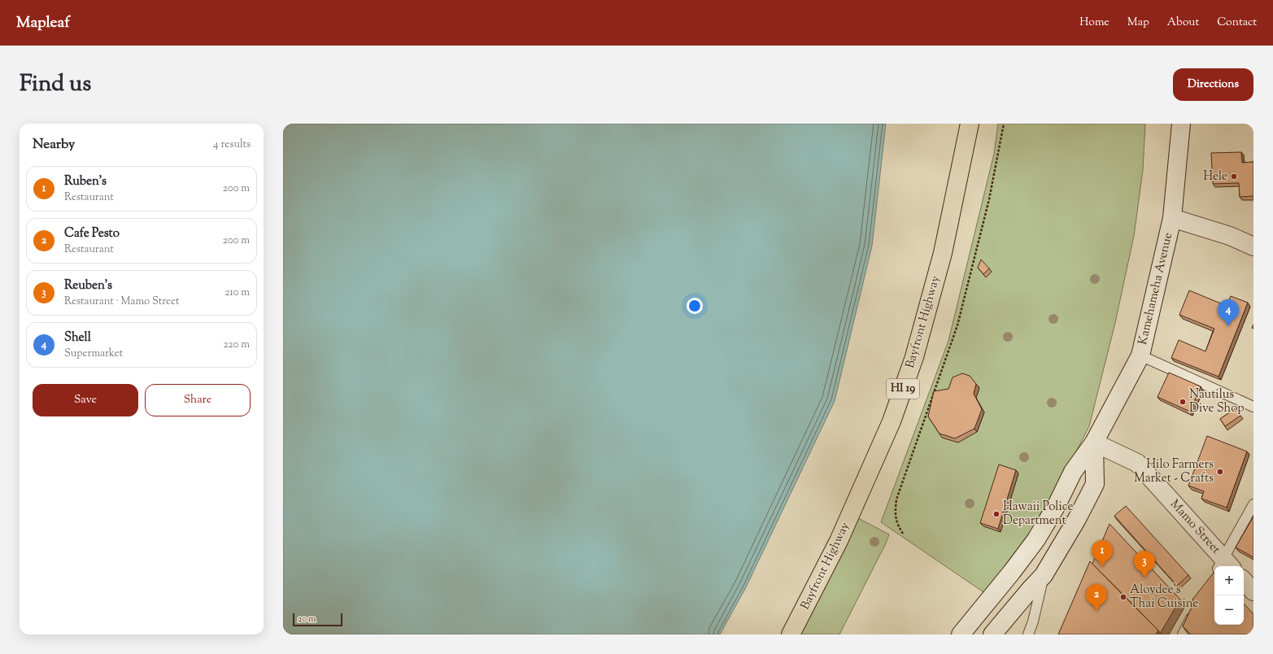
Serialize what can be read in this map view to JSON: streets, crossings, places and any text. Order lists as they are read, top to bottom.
{
  "streets": {
    "main road": [
      "Kamehameha Avenue",
      "Bayfront Highway",
      "HI 19",
      "Mamo Street"
    ]
  },
  "crossings": [
    ["Kamehameha Avenue", "Mamo Street"]
  ],
  "places": [
    "Hele",
    "Nautilus Dive Shop",
    "Hilo Farmers Market - Crafts",
    "Hawaii Police Department",
    "Aloydee's Thai Cuisine"
  ],
  "scale_bar": "20 m",
  "page": {
    "header": "Mapleaf",
    "nav": [
      "Home",
      "Map",
      "About",
      "Contact"
    ],
    "title": "Find us",
    "buttons": [
      "Directions",
      ["Save", "Share"]
    ],
    "heading": ["Nearby", "4 results"],
    "list": [
      {
        "mark": "1",
        "name": "Ruben’s",
        "note": "Restaurant",
        "value": "200 m"
      },
      {
        "mark": "2",
        "name": "Cafe Pesto",
        "note": "Restaurant",
        "value": "200 m"
      },
      {
        "mark": "3",
        "name": "Reuben's",
        "note": "Restaurant · Mamo Street",
        "value": "210 m"
      },
      {
        "mark": "4",
        "name": "Shell",
        "note": "Supermarket",
        "value": "220 m"
      }
    ],
    "pins": [
      "4",
      "1",
      "3",
      "2"
    ],
    "map_buttons": ["+", "−"],
    "scale": "20 m"
  }
}
